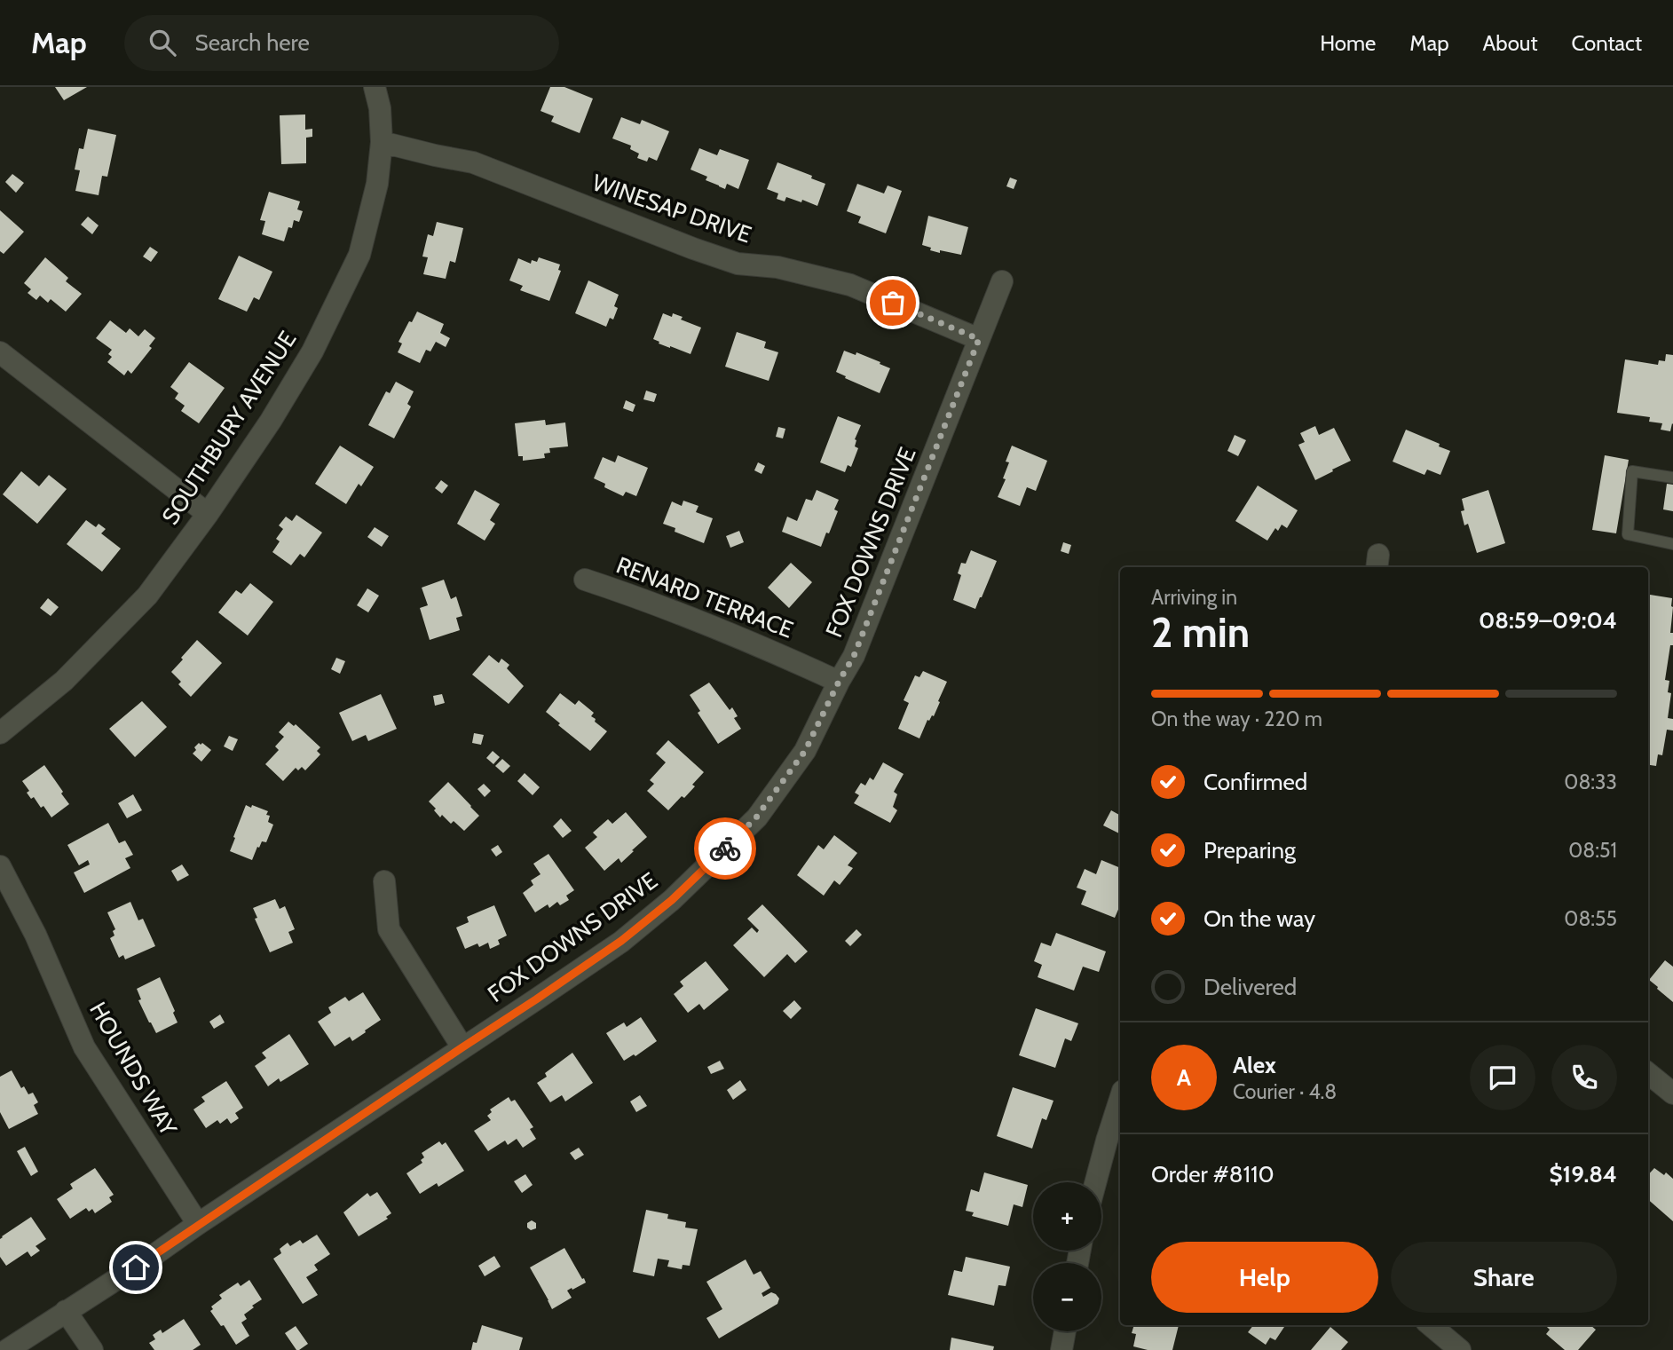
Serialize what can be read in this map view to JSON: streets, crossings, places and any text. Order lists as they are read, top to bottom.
{
  "streets": {
    "street": [
      "WINESAP DRIVE",
      "SOUTHBURY AVENUE",
      "FOX DOWNS DRIVE",
      "RENARD TERRACE",
      "HOUNDS WAY"
    ]
  },
  "crossings": [
    ["WINESAP DRIVE", "SOUTHBURY AVENUE"],
    ["WINESAP DRIVE", "FOX DOWNS DRIVE"],
    ["FOX DOWNS DRIVE", "RENARD TERRACE"],
    ["FOX DOWNS DRIVE", "HOUNDS WAY"]
  ],
  "page": {
    "header": "Map",
    "search": "Search here",
    "nav": [
      "Home",
      "Map",
      "About",
      "Contact"
    ],
    "heading": ["2 min", "Arriving in", "08:59–09:04"],
    "panel": [
      "Alex",
      "Courier · 4.8",
      "Order #8110",
      "$19.84"
    ],
    "bar": "On the way · 220 m",
    "list": [
      ["Confirmed", "08:33"],
      ["Preparing", "08:51"],
      ["On the way", "08:55"],
      "Delivered"
    ],
    "round": "A",
    "map_buttons": ["+", "−"],
    "buttons": ["Help", "Share"]
  }
}
